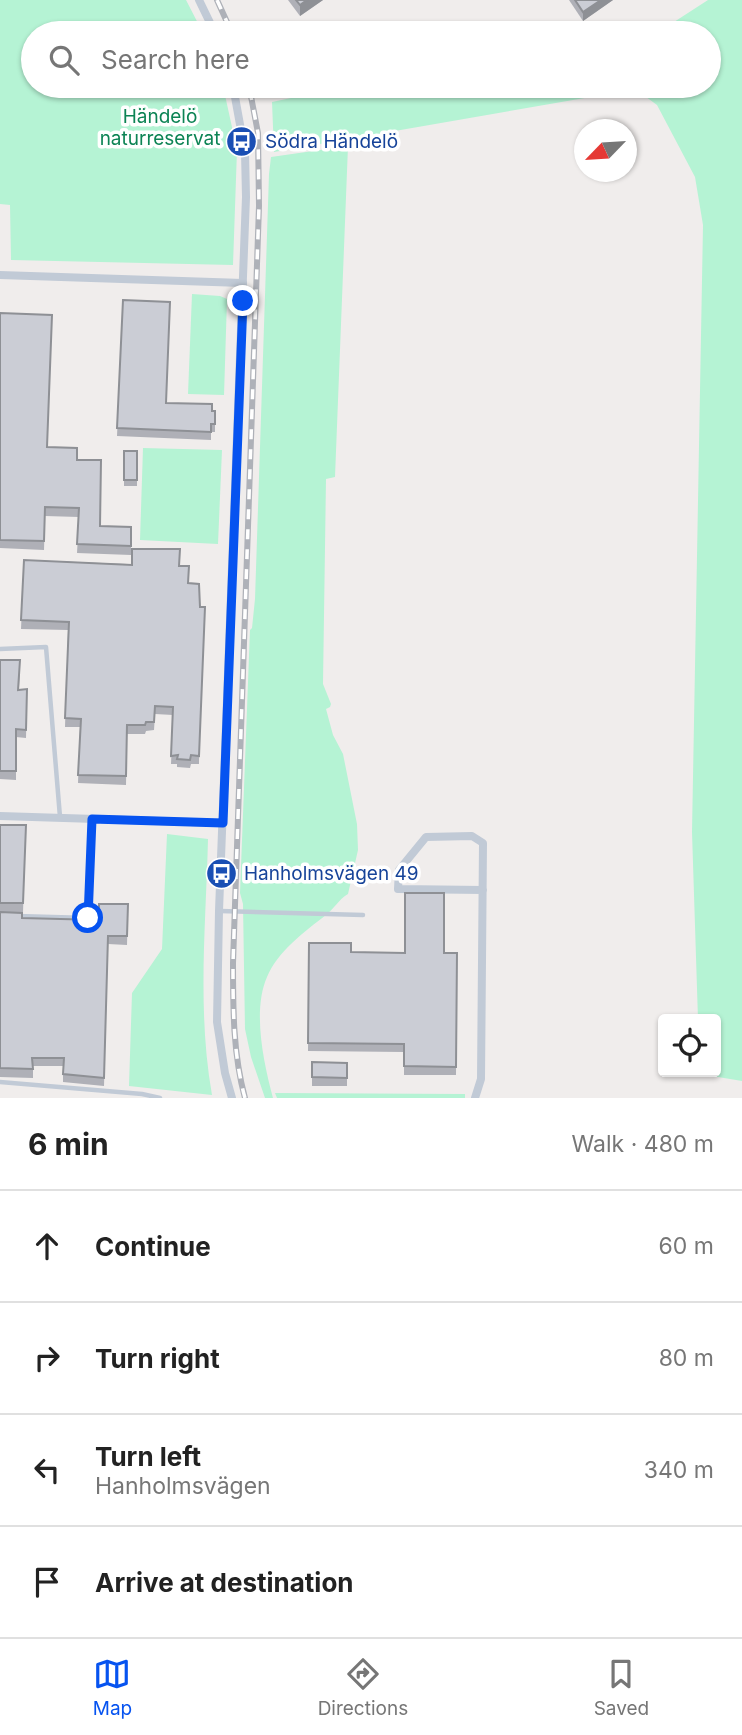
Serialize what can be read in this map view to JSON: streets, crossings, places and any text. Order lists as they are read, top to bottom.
{
  "parks": ["Händelö naturreservat"],
  "places": {
    "bus stop": ["Södra Händelö", "Hanholmsvägen 49"]
  },
  "north": "bottom left",
  "page": {
    "search": "Search here",
    "heading": ["6 min", "Walk · 480 m"],
    "list": [
      ["Continue", "60 m"],
      ["Turn right", "80 m"],
      ["Turn left", "Hanholmsvägen", "340 m"],
      "Arrive at destination"
    ],
    "nav": ["Map", "Directions", "Saved"]
  }
}
